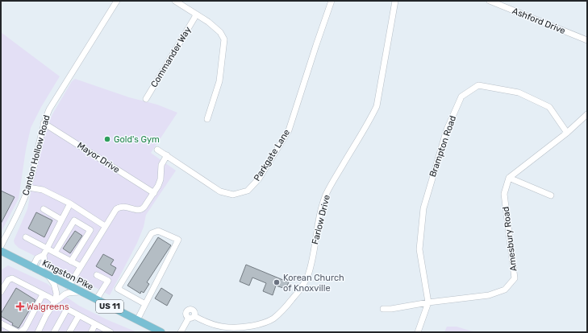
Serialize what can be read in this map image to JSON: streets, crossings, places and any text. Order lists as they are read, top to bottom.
{
  "streets": {
    "main road": ["Kingston Pike", "US 11"],
    "street": [
      "Ashford Drive",
      "Commander Way",
      "Brampton Road",
      "Canton Hollow Road",
      "Parkgate Lane",
      "Mayor Drive",
      "Farlow Drive",
      "Amesbury Road"
    ]
  },
  "crossings": [
    ["Brampton Road", "Amesbury Road"],
    ["Canton Hollow Road", "Mayor Drive"]
  ],
  "places": {
    "other": ["Gold's Gym", "Korean Church of Knoxville"],
    "health": ["Walgreens"]
  }
}
